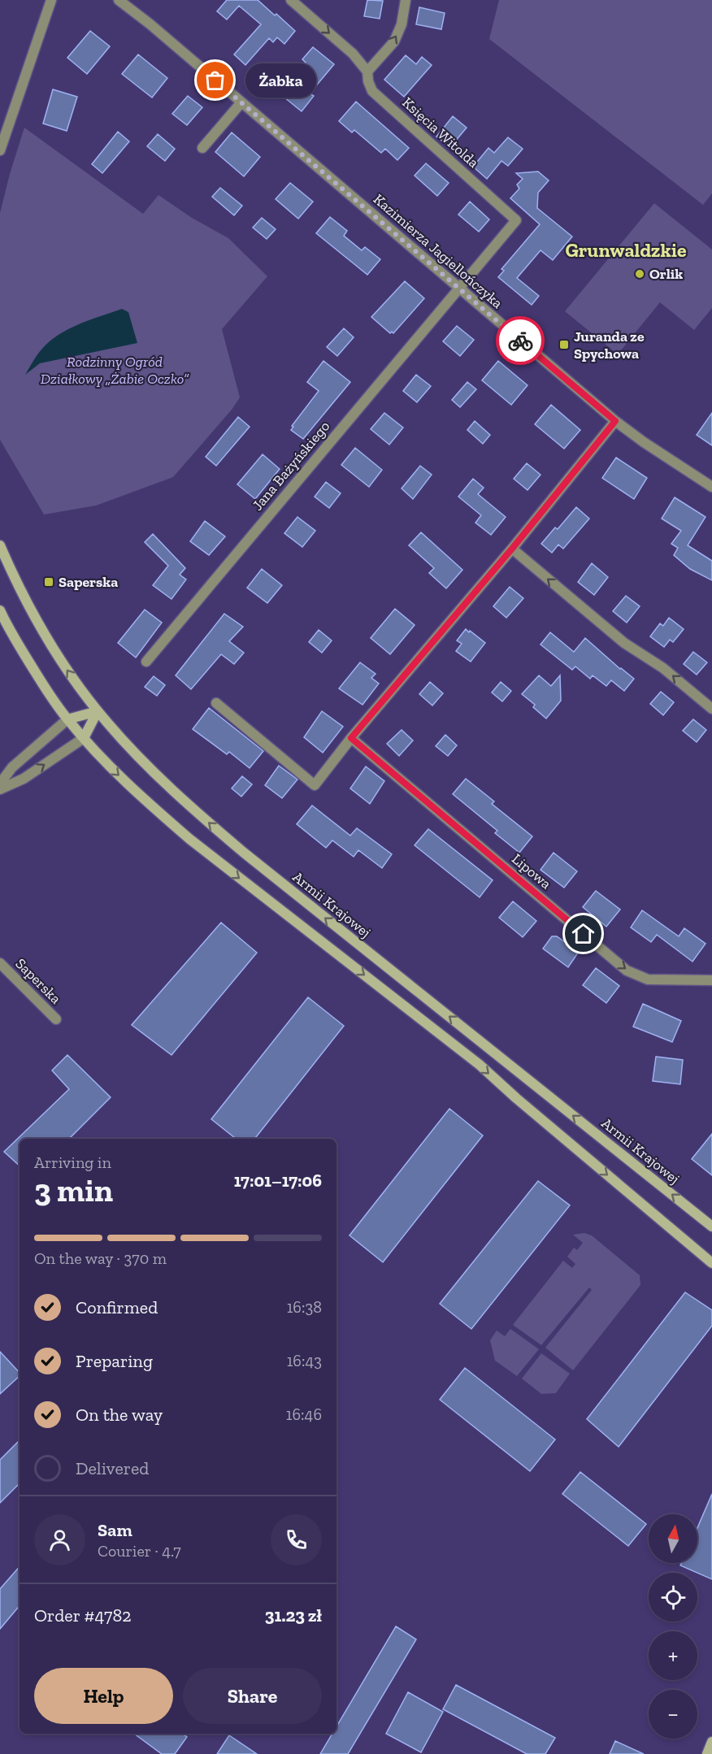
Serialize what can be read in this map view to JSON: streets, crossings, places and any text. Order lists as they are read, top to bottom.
{
  "streets": {
    "main road": ["Armii Krajowej"],
    "street": [
      "Księcia Witolda",
      "Kazimierza Jagiellończyka",
      "Jana Bażyńskiego",
      "Lipowa",
      "Saperska"
    ]
  },
  "crossings": [
    ["Księcia Witolda", "Kazimierza Jagiellończyka"],
    ["Księcia Witolda", "Jana Bażyńskiego"],
    ["Kazimierza Jagiellończyka", "Jana Bażyńskiego"]
  ],
  "one_way": ["Lipowa"],
  "districts": ["Grunwaldzkie"],
  "parks": ["Rodzinny Ogród Działkowy „Żabie Oczko”"],
  "places": {
    "other": ["Żabka", "Orlik"],
    "transit": ["Juranda ze Spychowa", "Saperska"]
  },
  "north": "top",
  "page": {
    "bubble": "Żabka",
    "heading": ["3 min", "Arriving in", "17:01–17:06"],
    "panel": [
      "Sam",
      "Courier · 4.7",
      "Order #4782",
      "31.23 zł"
    ],
    "bar": "On the way · 370 m",
    "list": [
      ["Confirmed", "16:38"],
      ["Preparing", "16:43"],
      ["On the way", "16:46"],
      "Delivered"
    ],
    "map_buttons": ["+", "−"],
    "buttons": ["Help", "Share"]
  }
}
